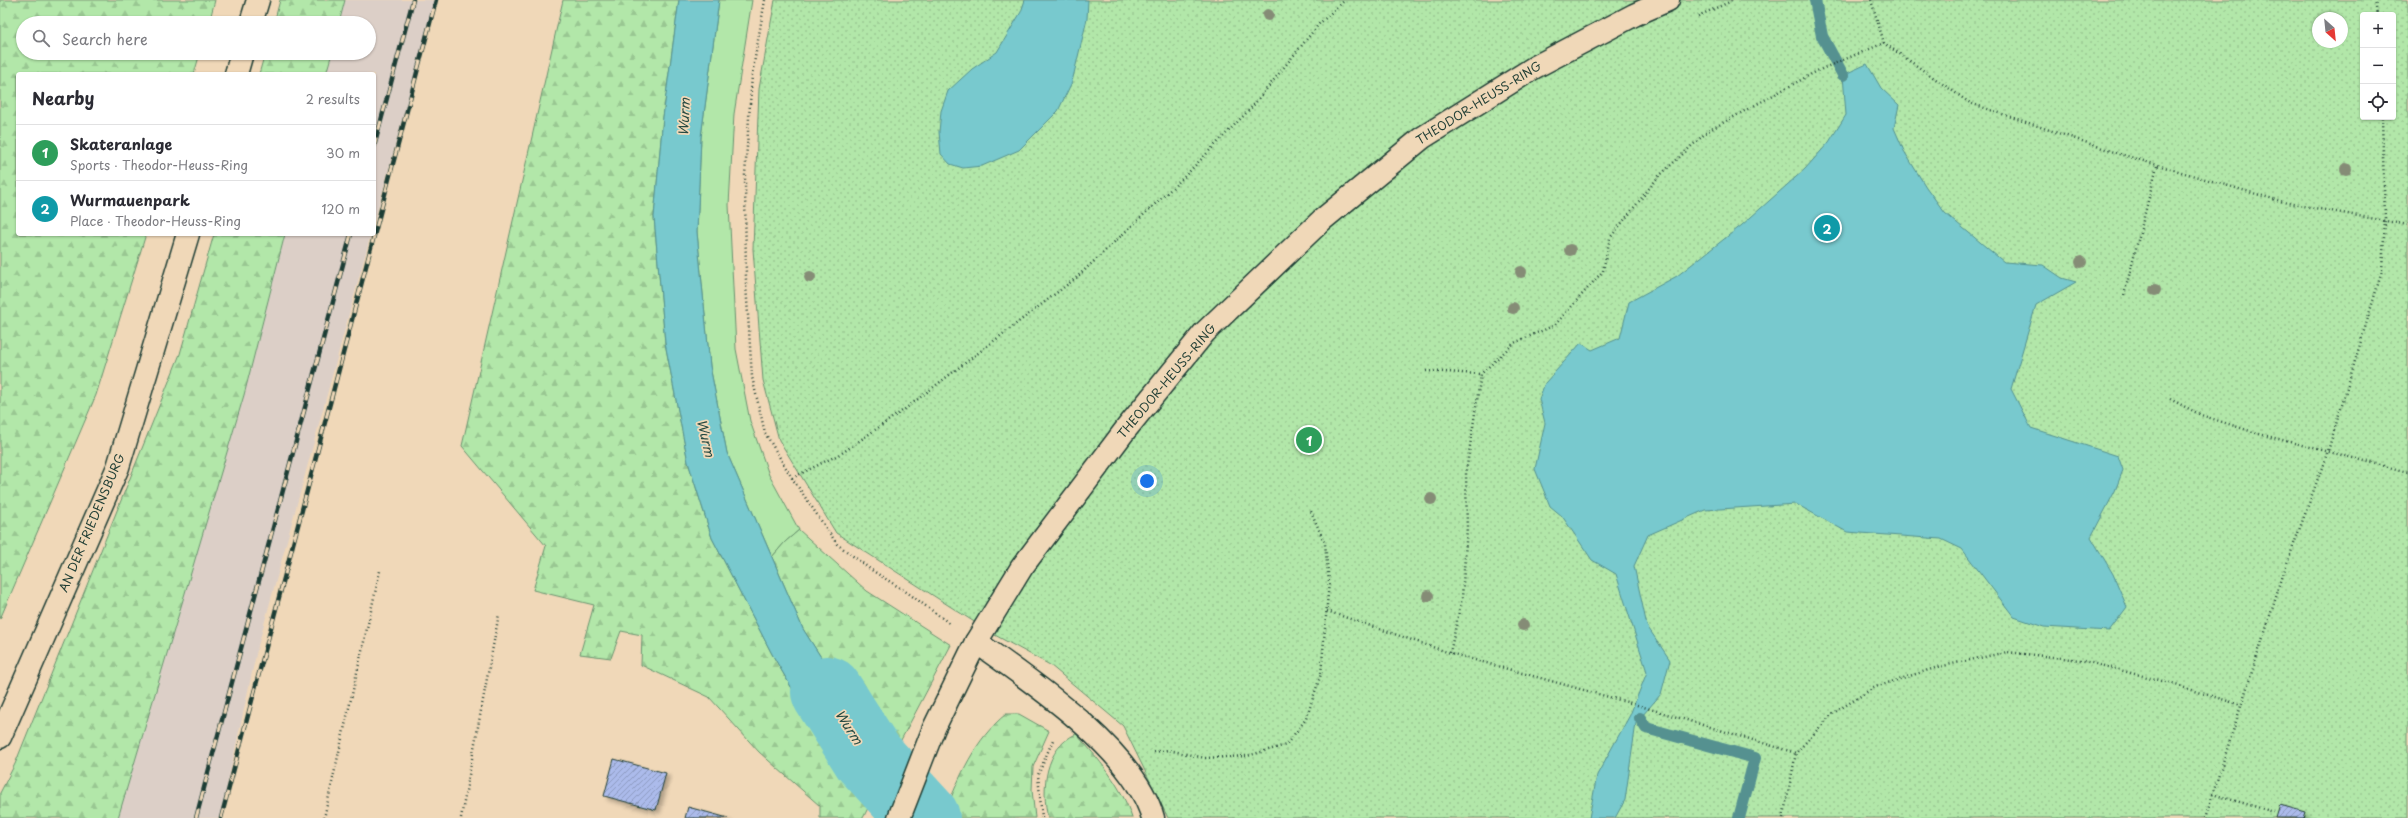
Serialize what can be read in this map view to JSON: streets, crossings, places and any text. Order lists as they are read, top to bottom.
{
  "streets": {
    "main road": ["THEODOR-HEUSS-RING", "AN DER FRIEDENSBURG"]
  },
  "water": ["Wurm"],
  "north": "bottom right",
  "page": {
    "map_buttons": ["+", "−"],
    "search": "Search here",
    "heading": ["Nearby", "2 results"],
    "list": [
      {
        "mark": "1",
        "name": "Skateranlage",
        "note": "Sports · Theodor-Heuss-Ring",
        "value": "30 m"
      },
      {
        "mark": "2",
        "name": "Wurmauenpark",
        "note": "Place · Theodor-Heuss-Ring",
        "value": "120 m"
      }
    ],
    "pins": ["2", "1"]
  }
}
